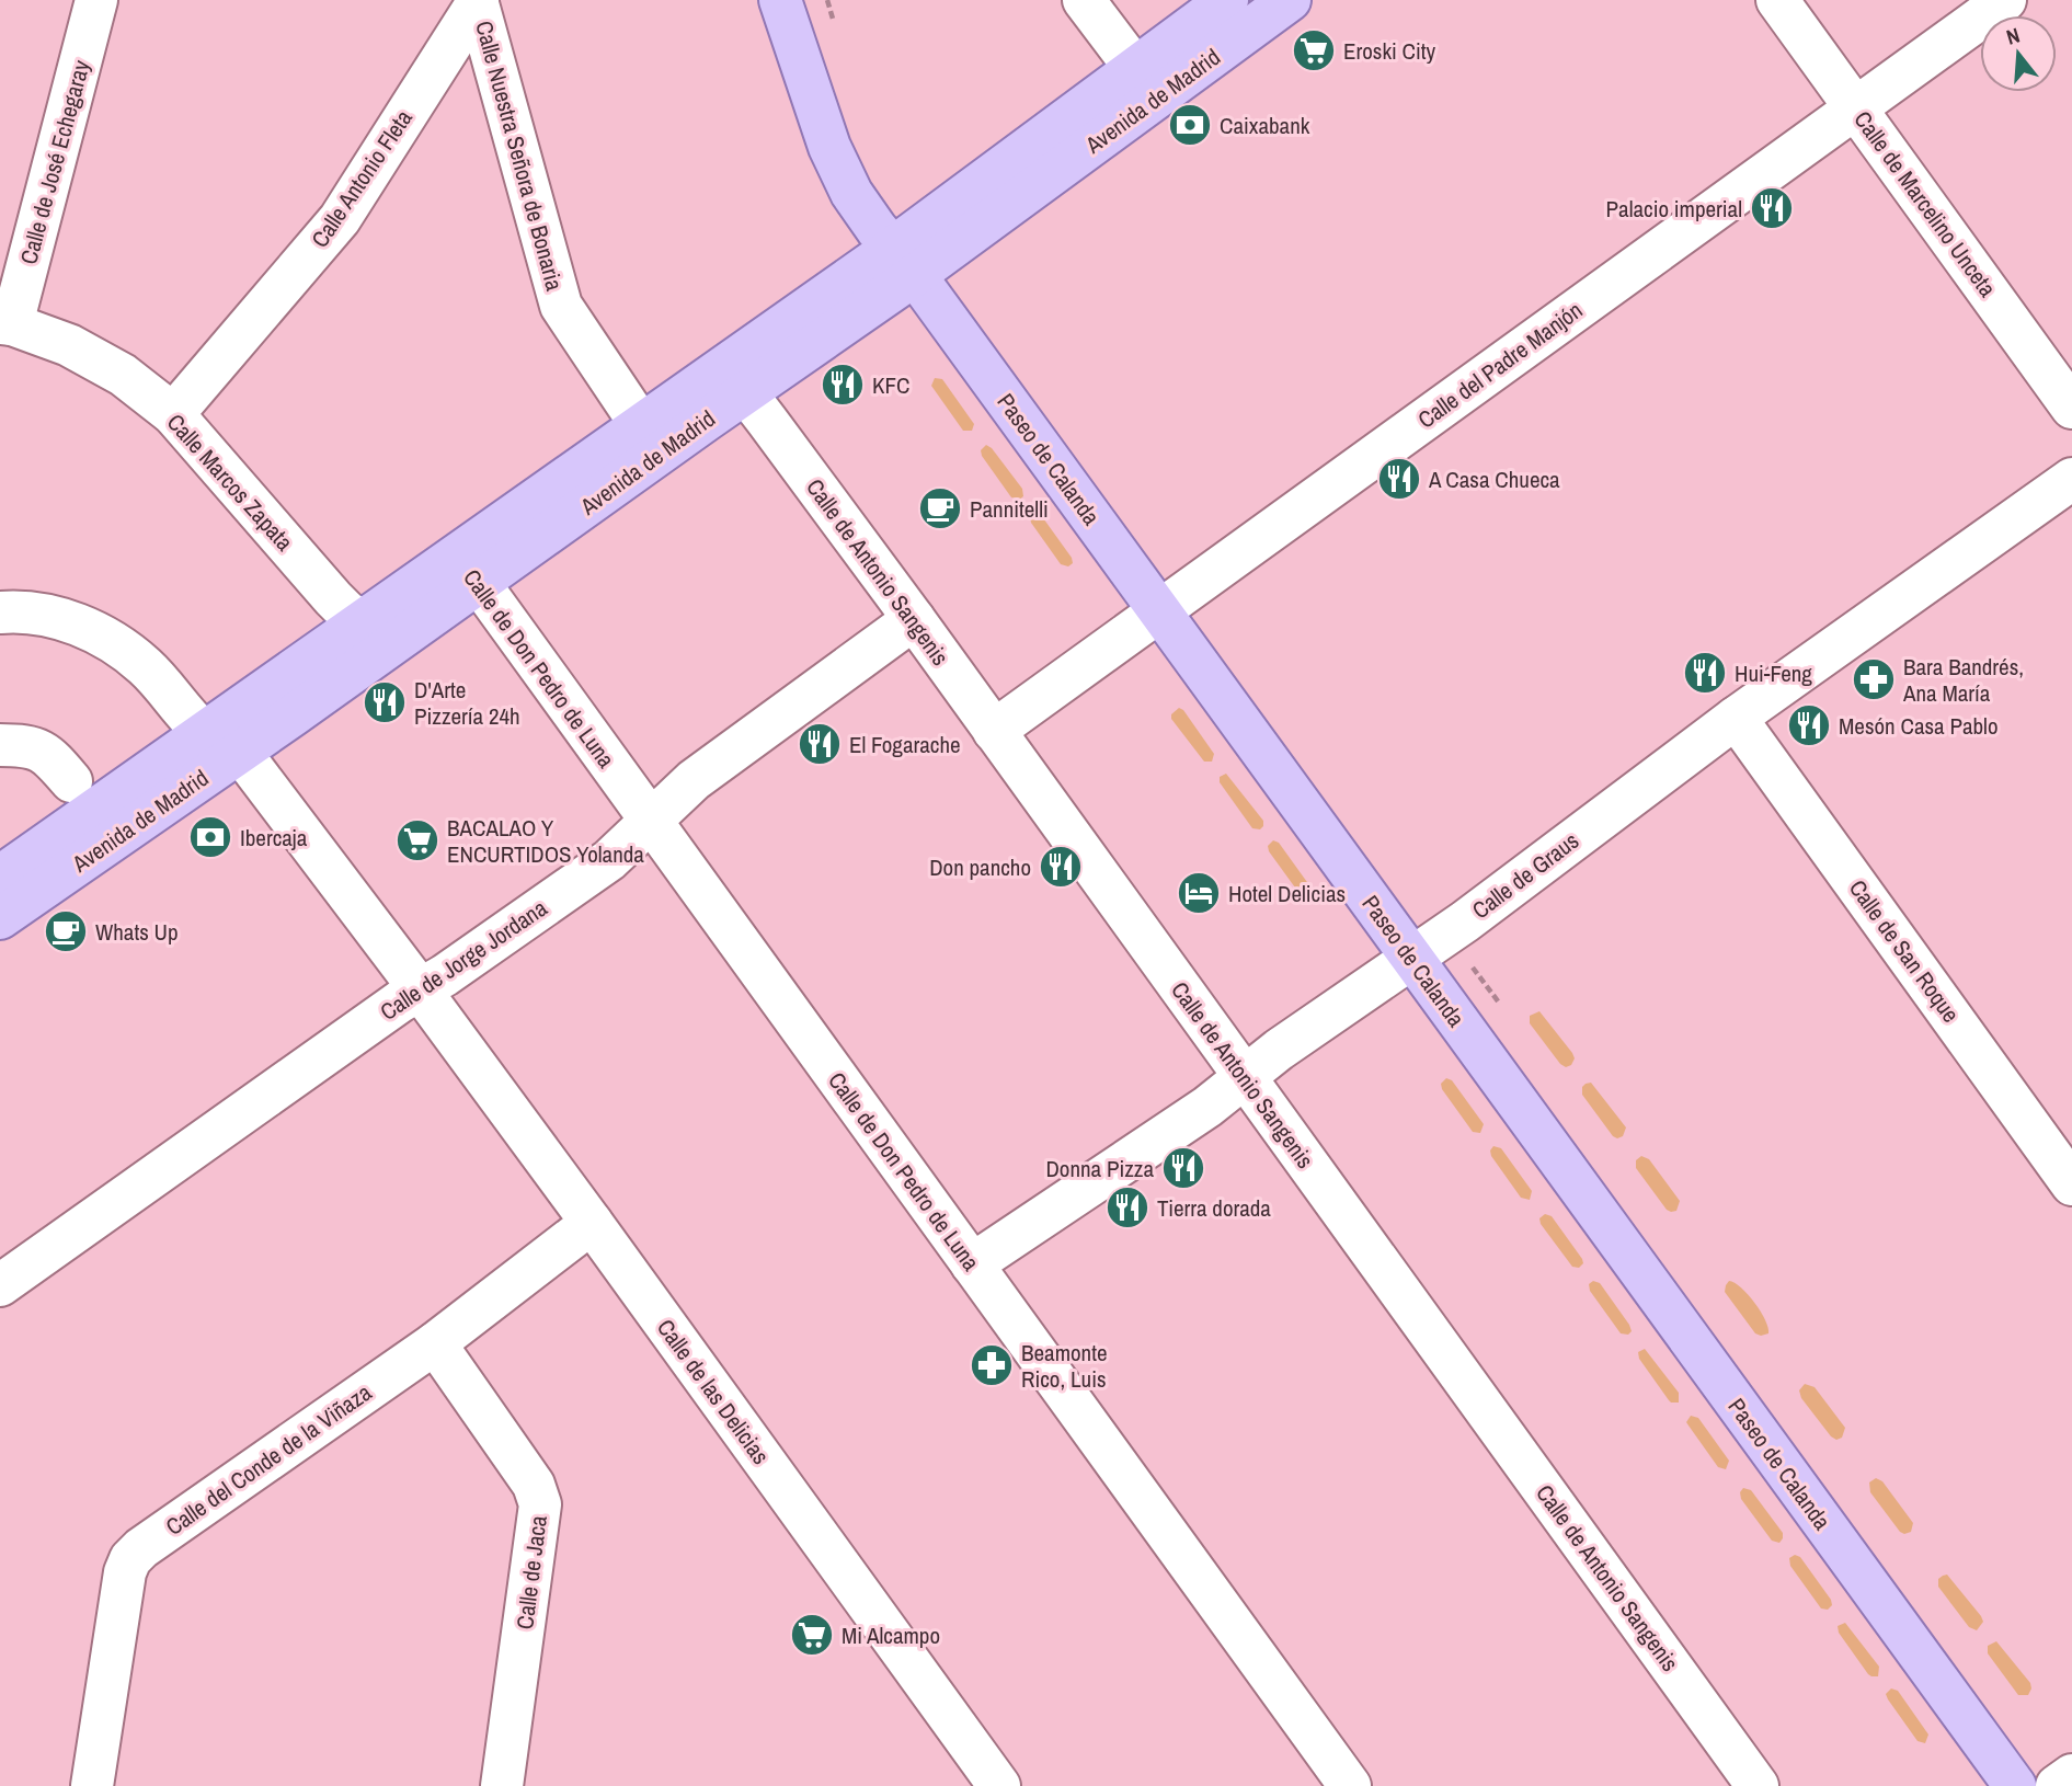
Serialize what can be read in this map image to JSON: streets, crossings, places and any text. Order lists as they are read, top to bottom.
{
  "streets": {
    "main road": ["Avenida de Madrid", "Paseo de Calanda"],
    "street": [
      "Calle Nuestra Señora de Bonaria",
      "Calle de José Echegaray",
      "Calle Antonio Fleta",
      "Calle de Marcelino Unceta",
      "Calle del Padre Manjón",
      "Calle Marcos Zapata",
      "Calle de Antonio Sangenis",
      "Calle de Don Pedro de Luna",
      "Calle de Graus",
      "Calle de San Roque",
      "Calle de Jorge Jordana",
      "Calle de las Delicias",
      "Calle del Conde de la Viñaza",
      "Calle de Jaca"
    ]
  },
  "crossings": [
    ["Avenida de Madrid", "Calle Nuestra Señora de Bonaria"],
    ["Avenida de Madrid", "Paseo de Calanda"],
    ["Avenida de Madrid", "Calle Marcos Zapata"],
    ["Avenida de Madrid", "Calle de Antonio Sangenis"],
    ["Avenida de Madrid", "Calle de Don Pedro de Luna"],
    ["Avenida de Madrid", "Calle de las Delicias"],
    ["Calle Nuestra Señora de Bonaria", "Calle Antonio Fleta"],
    ["Calle de José Echegaray", "Calle Marcos Zapata"],
    ["Calle Antonio Fleta", "Calle Marcos Zapata"],
    ["Calle de Marcelino Unceta", "Calle del Padre Manjón"],
    ["Calle del Padre Manjón", "Paseo de Calanda"],
    ["Calle del Padre Manjón", "Calle de Antonio Sangenis"],
    ["Paseo de Calanda", "Calle de Graus"],
    ["Calle de Antonio Sangenis", "Calle de Graus"],
    ["Calle de Antonio Sangenis", "Calle de Jorge Jordana"],
    ["Calle de Don Pedro de Luna", "Calle de Graus"],
    ["Calle de Don Pedro de Luna", "Calle de Jorge Jordana"],
    ["Calle de Graus", "Calle de San Roque"],
    ["Calle de las Delicias", "Calle del Conde de la Viñaza"],
    ["Calle del Conde de la Viñaza", "Calle de Jaca"]
  ],
  "places": {
    "supermarket": ["Eroski City", "BACALAO Y ENCURTIDOS Yolanda", "Mi Alcampo"],
    "bank": ["Caixabank", "Ibercaja"],
    "restaurant": [
      "Palacio imperial",
      "KFC",
      "A Casa Chueca",
      "Hui-Feng",
      "D'Arte Pizzería 24h",
      "Mesón Casa Pablo",
      "El Fogarache",
      "Don pancho",
      "Donna Pizza",
      "Tierra dorada"
    ],
    "cafe": ["Pannitelli", "Whats Up"],
    "pharmacy": ["Bara Bandrés, Ana María", "Beamonte Rico, Luis"],
    "hotel": ["Hotel Delicias"]
  },
  "north": "top"
}
